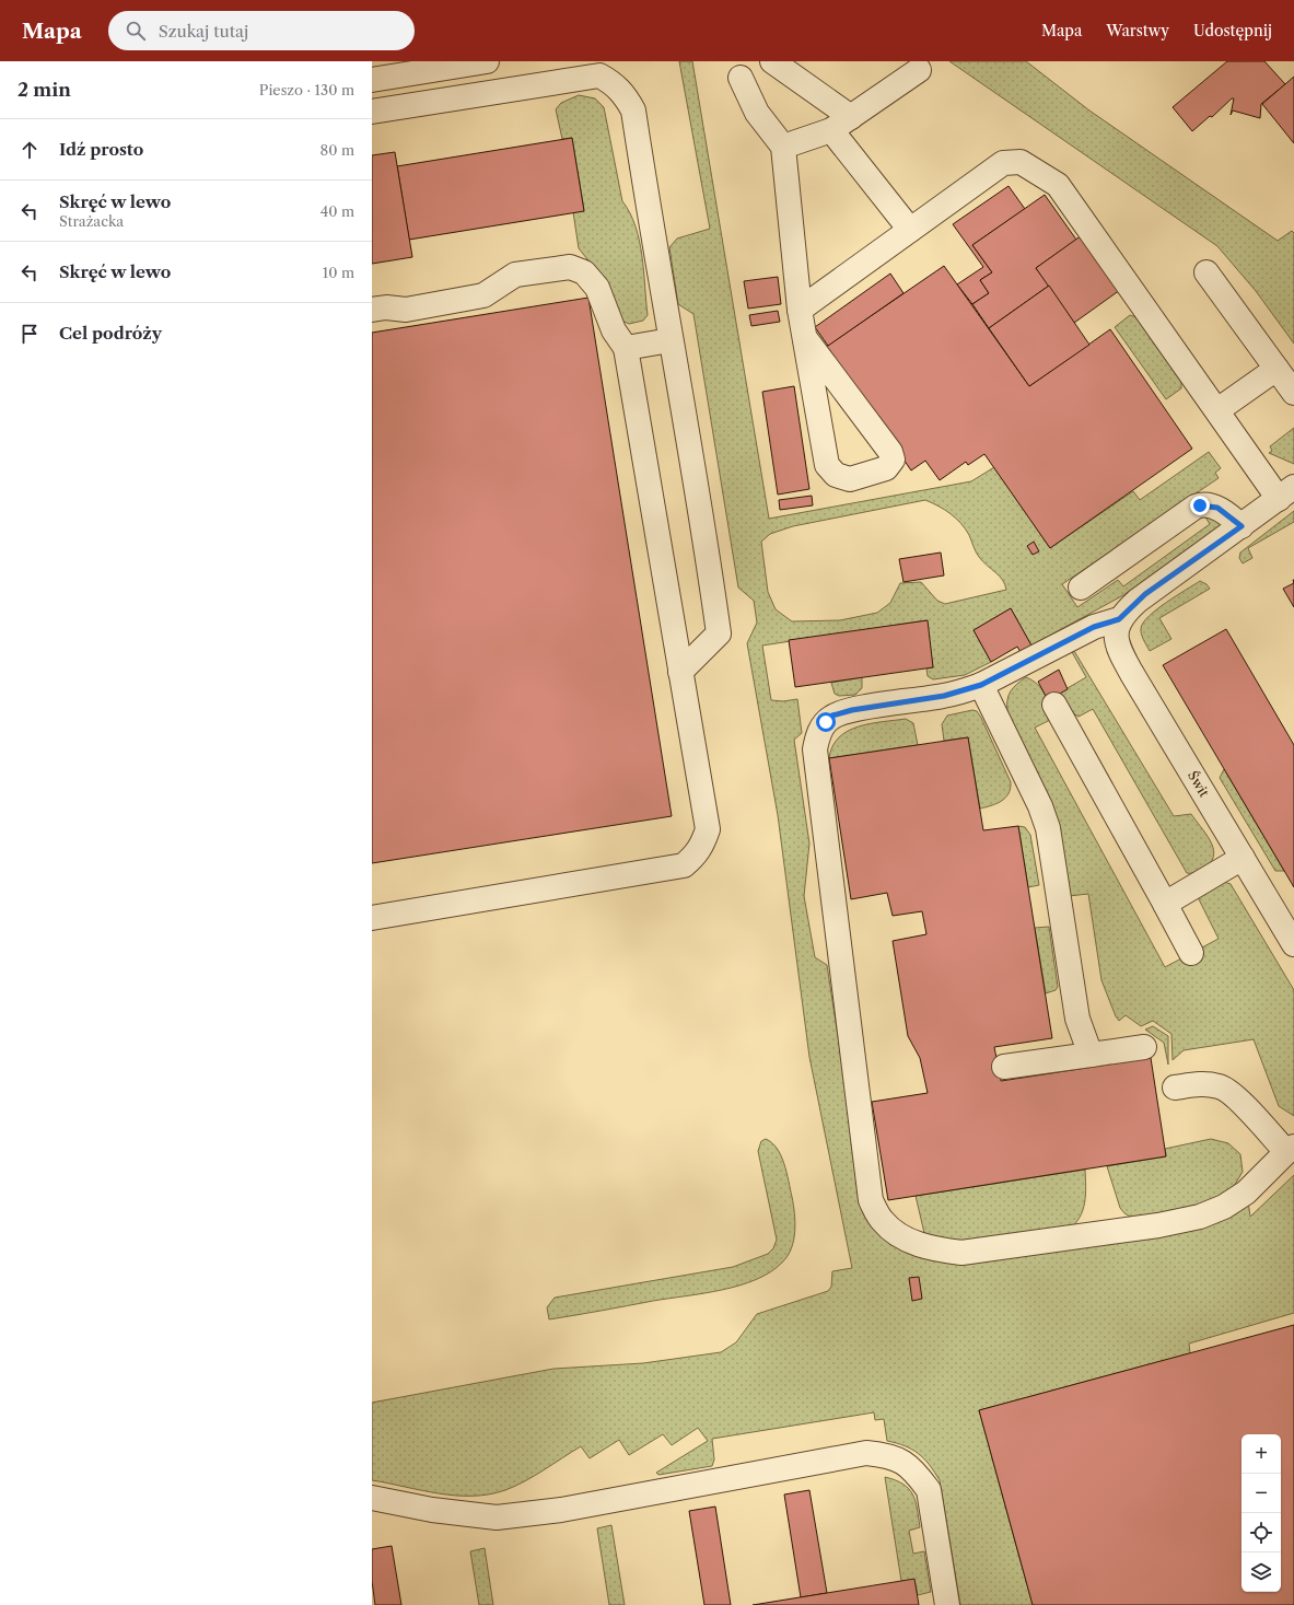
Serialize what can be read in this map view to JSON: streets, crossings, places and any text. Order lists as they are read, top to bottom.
{
  "streets": {
    "street": ["Świt"]
  },
  "page": {
    "header": "Mapa",
    "search": "Szukaj tutaj",
    "nav": ["Mapa", "Warstwy", "Udostępnij"],
    "heading": ["2 min", "Pieszo · 130 m"],
    "list": [
      ["Idź prosto", "80 m"],
      ["Skręć w lewo", "Strażacka", "40 m"],
      ["Skręć w lewo", "10 m"],
      "Cel podróży"
    ],
    "map_buttons": ["+", "−"]
  }
}
